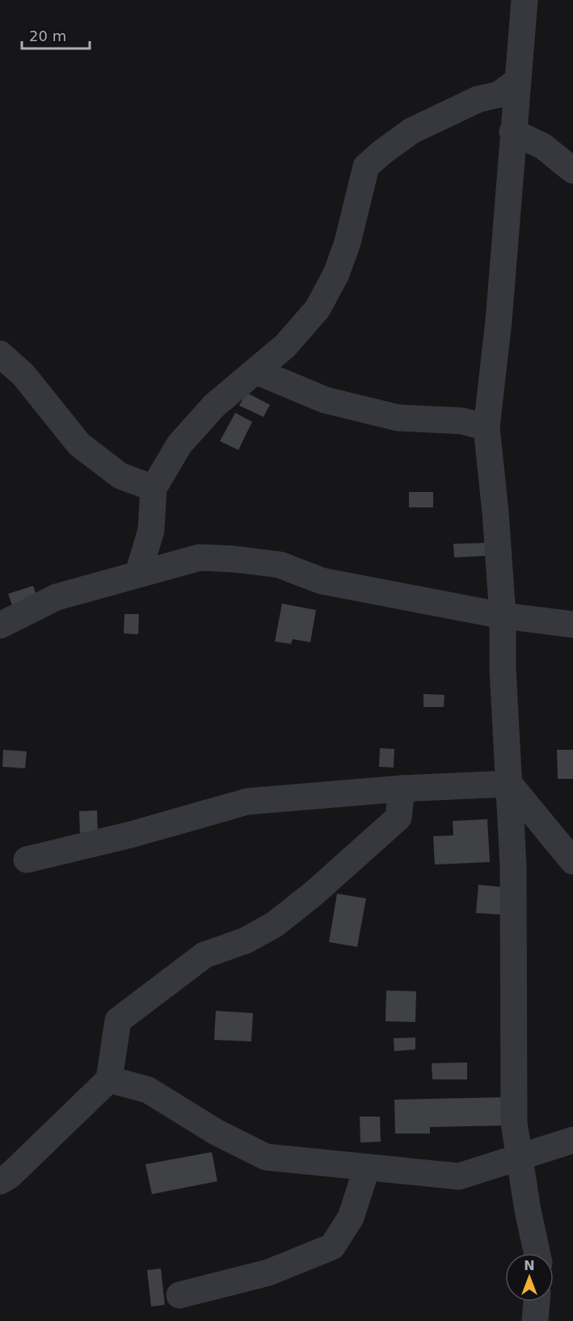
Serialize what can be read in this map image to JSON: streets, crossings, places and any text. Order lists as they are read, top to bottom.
{
  "scale_bar": "20 m",
  "north": "top"
}
